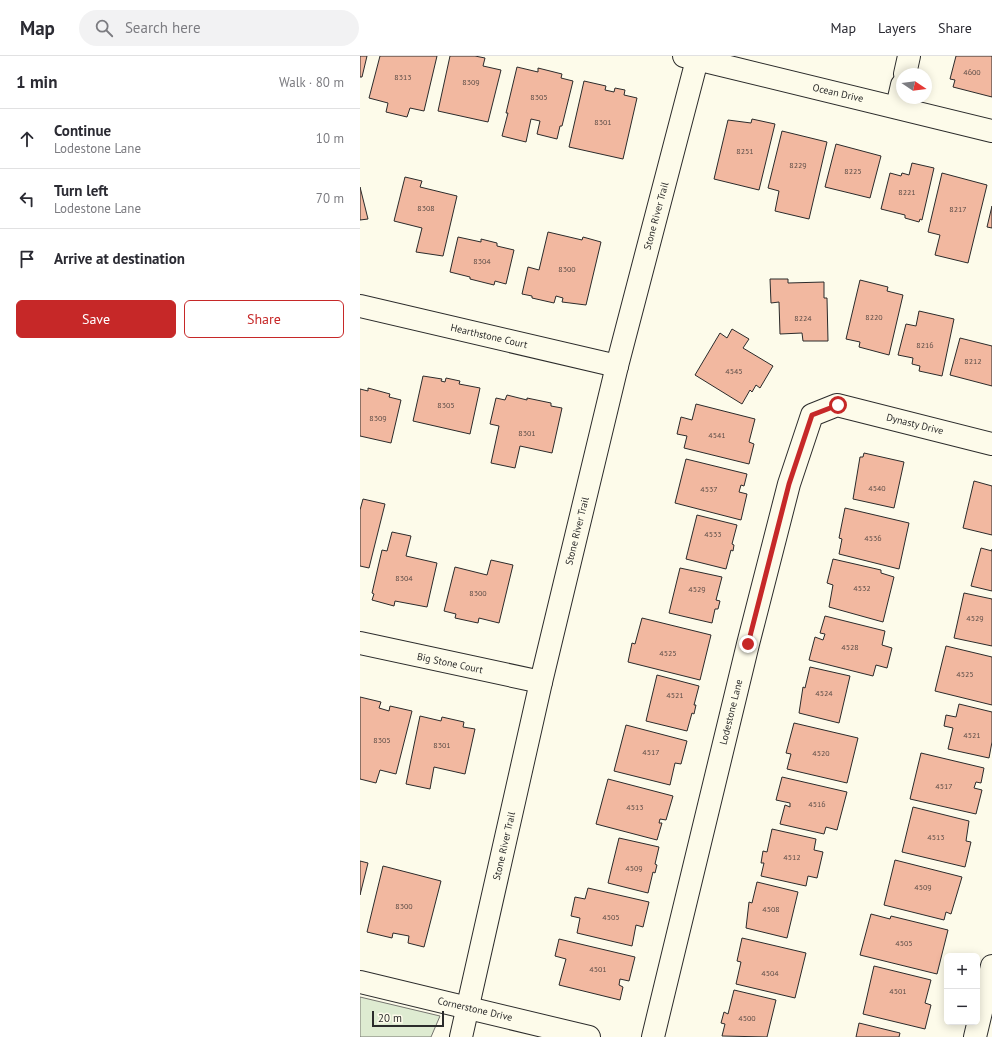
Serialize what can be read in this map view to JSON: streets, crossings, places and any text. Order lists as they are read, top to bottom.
{
  "streets": {
    "street": [
      "Ocean Drive",
      "Stone River Trail",
      "Hearthstone Court",
      "Dynasty Drive",
      "Big Stone Court",
      "Lodestone Lane",
      "Cornerstone Drive"
    ]
  },
  "crossings": [
    ["Ocean Drive", "Stone River Trail"],
    ["Stone River Trail", "Hearthstone Court"],
    ["Stone River Trail", "Big Stone Court"],
    ["Stone River Trail", "Cornerstone Drive"],
    ["Dynasty Drive", "Lodestone Lane"]
  ],
  "house_numbers": [
    "4600",
    "8313",
    "8309",
    "8305",
    "8301",
    "8251",
    "8229",
    "8225",
    "8221",
    "8308",
    "8217",
    "8304",
    "8300",
    "8220",
    "8224",
    "8216",
    "8212",
    "4545",
    "8305",
    "8309",
    "8301",
    "4541",
    "4540",
    "4537",
    "4533",
    "4536",
    "8304",
    "4532",
    "4529",
    "8300",
    "4529",
    "4528",
    "4525",
    "4525",
    "4524",
    "4521",
    "4521",
    "8305",
    "8301",
    "4517",
    "4520",
    "4517",
    "4516",
    "4513",
    "4513",
    "4512",
    "4509",
    "4509",
    "8300",
    "4508",
    "4505",
    "4505",
    "4501",
    "4504",
    "4501",
    "4500"
  ],
  "scale_bar": "20 m",
  "north": "right",
  "page": {
    "header": "Map",
    "search": "Search here",
    "nav": ["Map", "Layers", "Share"],
    "heading": ["1 min", "Walk · 80 m"],
    "list": [
      ["Continue", "Lodestone Lane", "10 m"],
      ["Turn left", "Lodestone Lane", "70 m"],
      "Arrive at destination"
    ],
    "buttons": ["Save", "Share"],
    "map_buttons": ["+", "−"],
    "scale": "20 m"
  }
}
